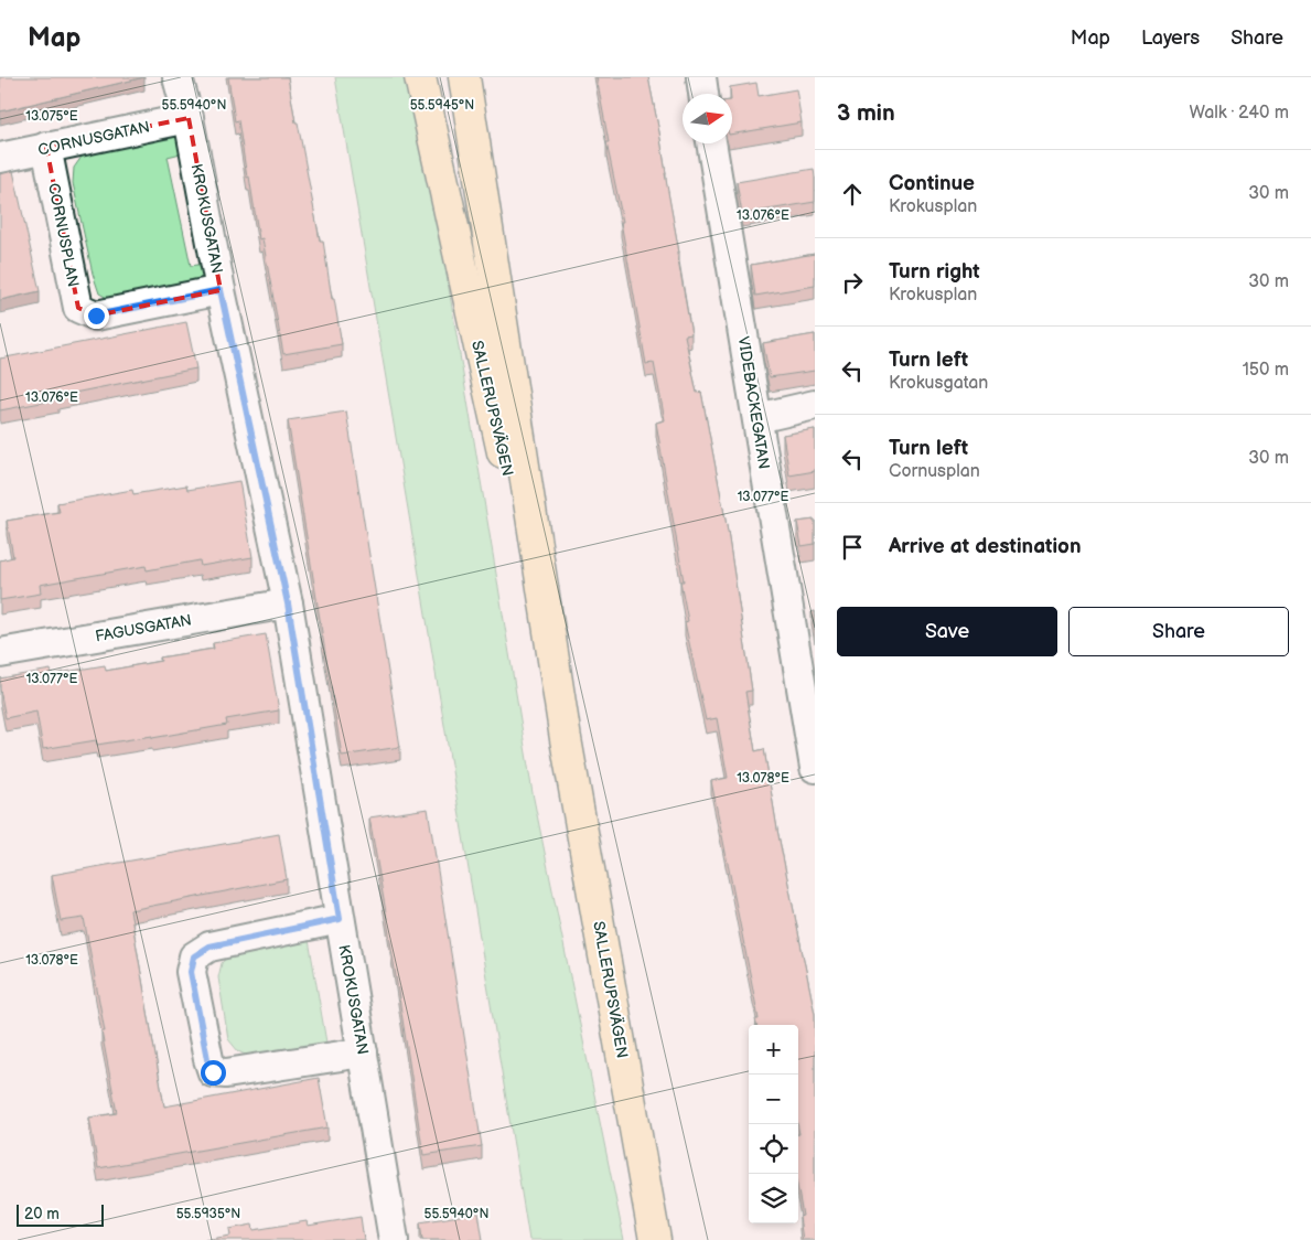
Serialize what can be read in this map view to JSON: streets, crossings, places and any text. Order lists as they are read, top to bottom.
{
  "streets": {
    "main road": ["SALLERUPSVÄGEN"],
    "street": [
      "CORNUSGATAN",
      "KROKUSGATAN",
      "CORNUSPLAN",
      "VIDEBACKEGATAN",
      "FAGUSGATAN"
    ]
  },
  "crossings": [
    ["CORNUSGATAN", "KROKUSGATAN"],
    ["CORNUSGATAN", "CORNUSPLAN"],
    ["KROKUSGATAN", "CORNUSPLAN"],
    ["KROKUSGATAN", "FAGUSGATAN"]
  ],
  "scale_bar": "20 m",
  "north": "right",
  "page": {
    "header": "Map",
    "nav": ["Map", "Layers", "Share"],
    "heading": ["3 min", "Walk · 240 m"],
    "list": [
      ["Continue", "Krokusplan", "30 m"],
      ["Turn right", "Krokusplan", "30 m"],
      ["Turn left", "Krokusgatan", "150 m"],
      ["Turn left", "Cornusplan", "30 m"],
      "Arrive at destination"
    ],
    "buttons": ["Save", "Share"],
    "map_buttons": ["+", "−"],
    "scale": "20 m"
  },
  "coordinates": [
    "55.5940°N",
    "55.5945°N",
    "13.075°E",
    "13.076°E",
    "13.077°E",
    "13.078°E",
    "55.5935°N"
  ]
}
